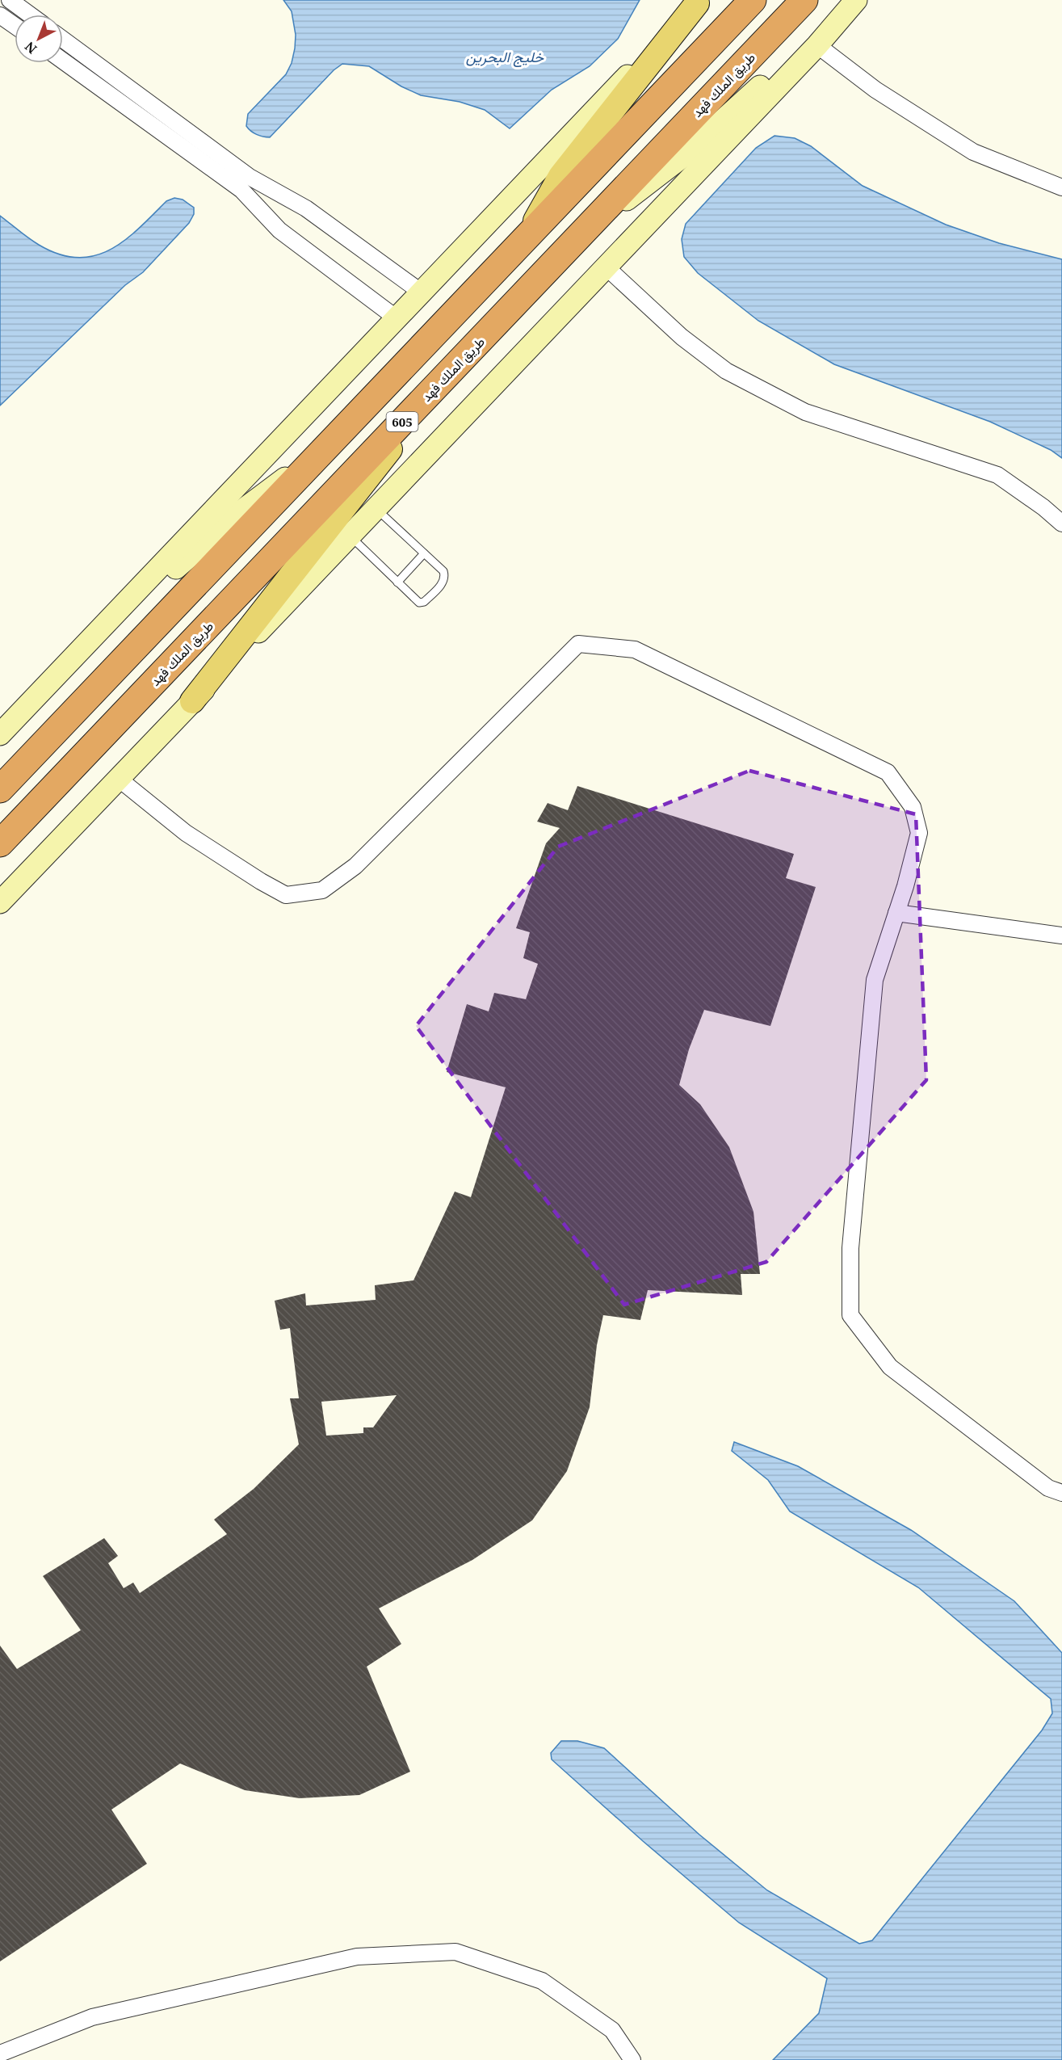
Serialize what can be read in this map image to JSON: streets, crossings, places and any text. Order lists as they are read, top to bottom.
{
  "streets": {
    "highway": ["طريق الملك فهد", "605"]
  },
  "water": ["خليج البحرين"],
  "north": "bottom left"
}
